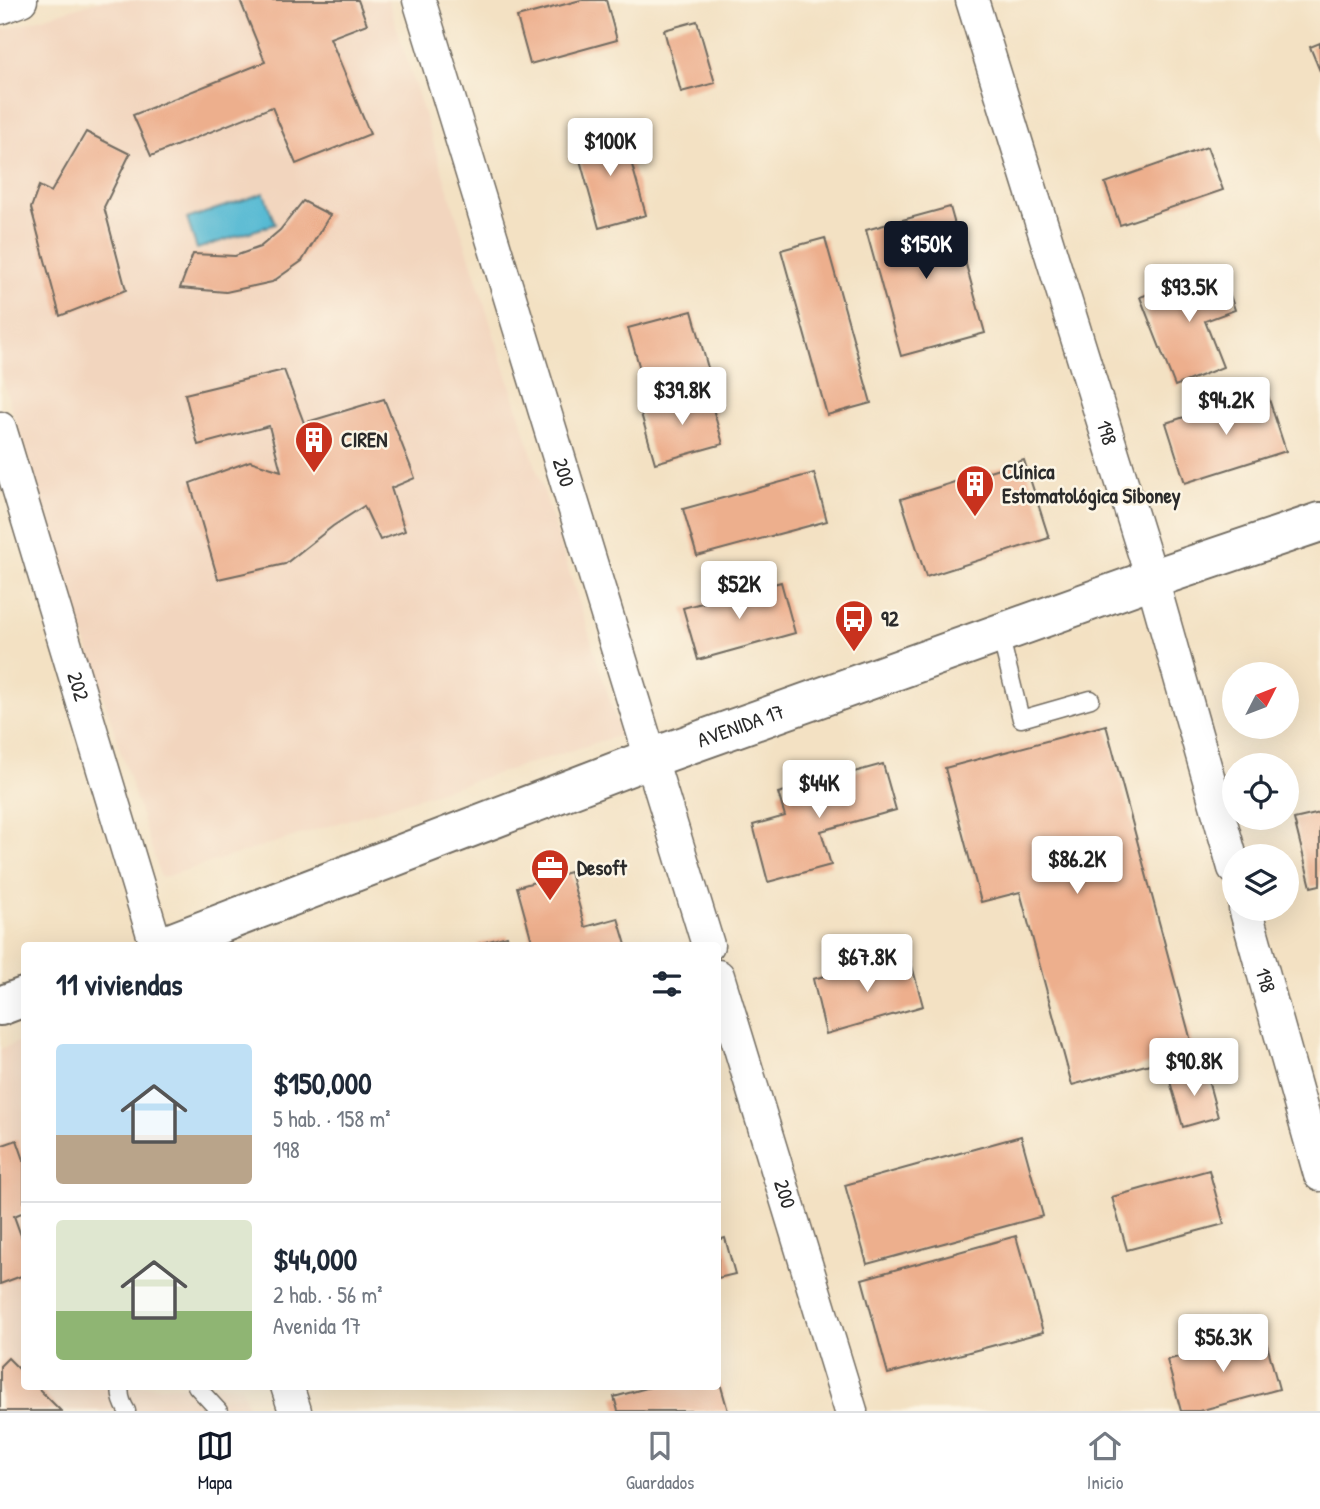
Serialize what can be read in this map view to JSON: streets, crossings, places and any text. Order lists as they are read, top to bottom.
{
  "streets": {
    "street": [
      "198",
      "200",
      "202",
      "AVENIDA 17"
    ]
  },
  "crossings": [
    ["198", "AVENIDA 17"],
    ["200", "AVENIDA 17"]
  ],
  "places": {
    "building": ["CIREN", "Clínica Estomatológica Siboney"],
    "bus stop": ["92"],
    "office": ["Desoft"]
  },
  "north": "top right",
  "page": {
    "price": [
      "$100K",
      "$150K",
      "$93.5K",
      "$39.8K",
      "$94.2K",
      "$52K",
      "$44K",
      "$86.2K",
      "$67.8K",
      "$90.8K",
      "$56.3K"
    ],
    "heading": "11 viviendas",
    "list": [
      {
        "name": "$150,000",
        "note": "5 hab. · 158 m² · 198"
      },
      {
        "name": "$44,000",
        "note": "2 hab. · 56 m² · Avenida 17"
      }
    ],
    "tabs": ["Mapa", "Guardados", "Inicio"]
  }
}
